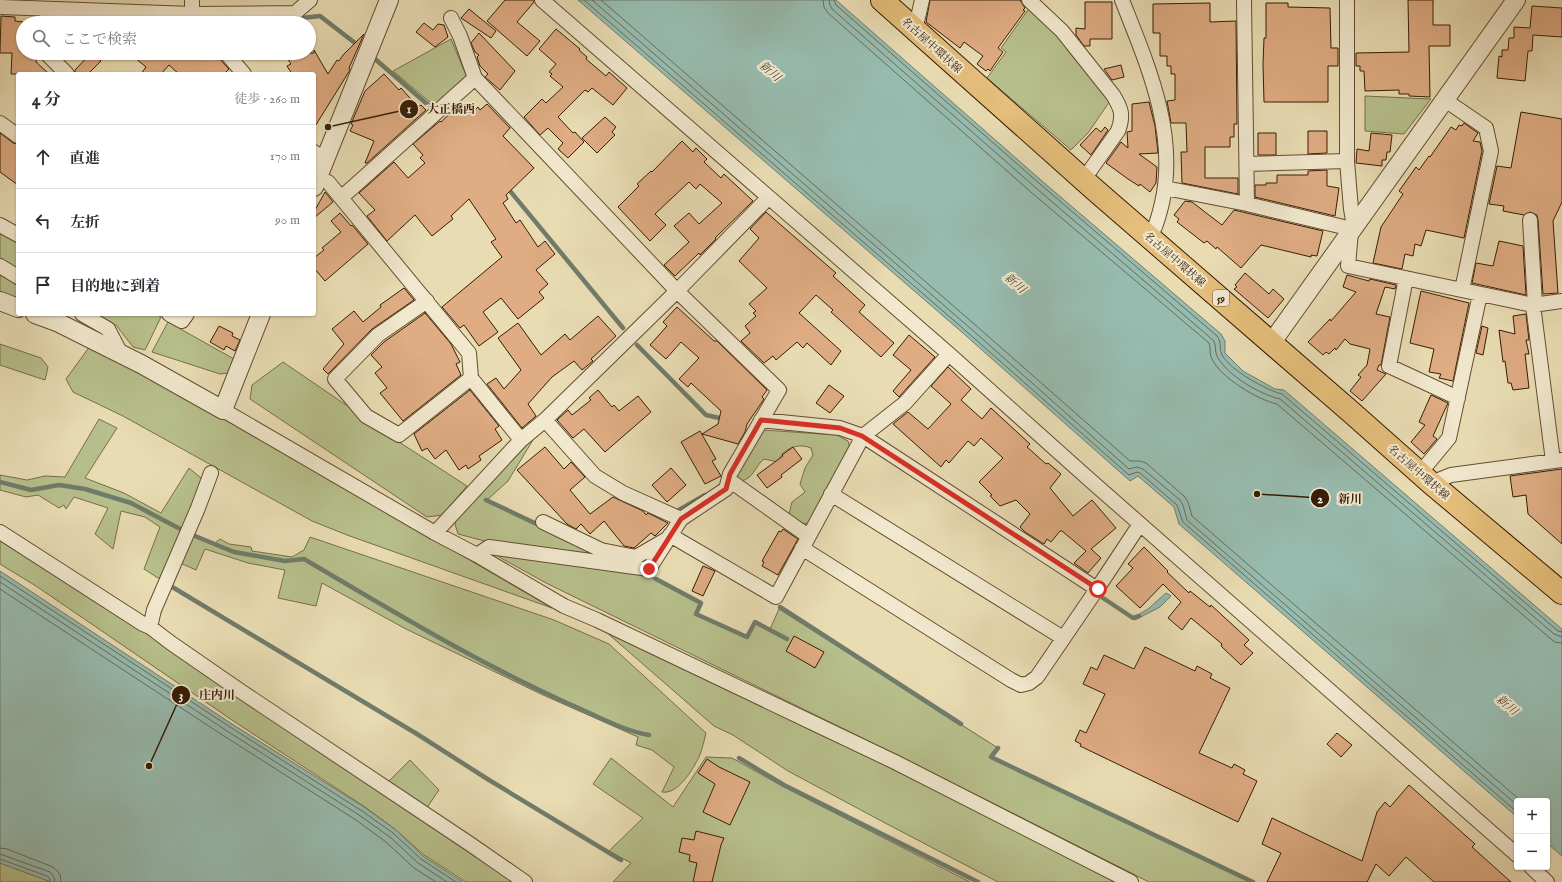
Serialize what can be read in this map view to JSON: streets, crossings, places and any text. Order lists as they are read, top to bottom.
{
  "streets": {
    "main road": ["名古屋中環状線", "59"]
  },
  "water": ["新川"],
  "places": ["大正橋西", "新川", "庄内川"],
  "page": {
    "search": "ここで検索",
    "heading": ["4 分", "徒歩 · 260 m"],
    "list": [
      ["直進", "170 m"],
      ["左折", "90 m"],
      "目的地に到着"
    ],
    "map_buttons": ["+", "−"]
  }
}
